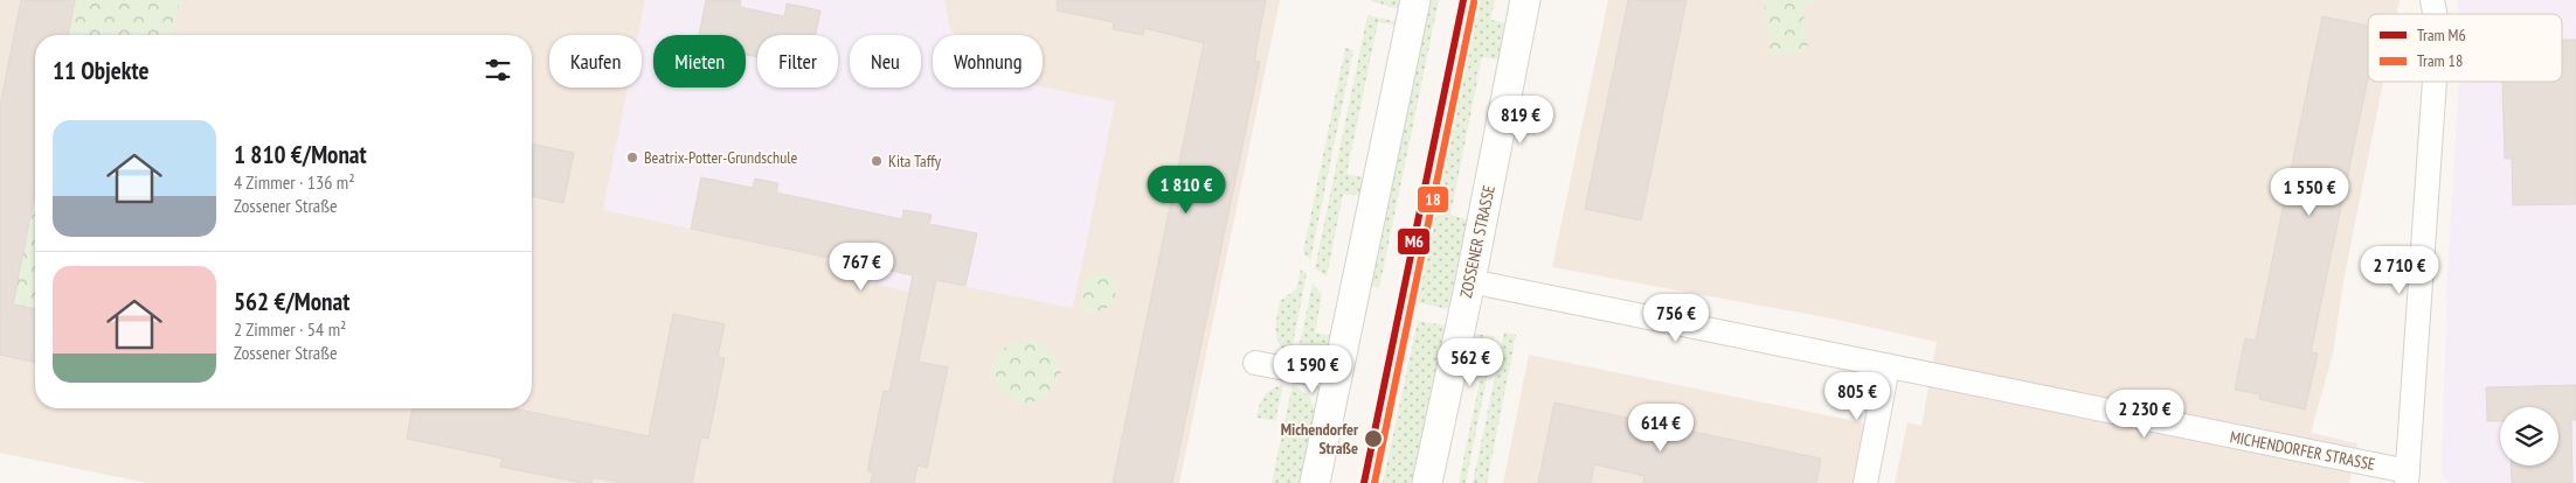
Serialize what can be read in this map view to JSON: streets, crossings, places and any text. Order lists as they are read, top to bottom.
{
  "streets": {
    "street": ["ZOSSENER STRASSE", "MICHENDORFER STRASSE"]
  },
  "crossings": [
    ["ZOSSENER STRASSE", "MICHENDORFER STRASSE"]
  ],
  "places": ["Beatrix-Potter-Grundschule", "Kita Taffy", "Michendorfer Straße"],
  "lines": ["tram line M6", "tram line 18"],
  "legend": ["Tram M6", "Tram 18"],
  "page": {
    "chip": [
      "Kaufen",
      "Mieten",
      "Filter",
      "Neu",
      "Wohnung"
    ],
    "heading": "11 Objekte",
    "price": [
      "819 €",
      "1 810 €",
      "1 550 €",
      "767 €",
      "2 710 €",
      "756 €",
      "562 €",
      "1 590 €",
      "805 €",
      "2 230 €",
      "614 €"
    ],
    "list": [
      {
        "name": "1 810 €/Monat",
        "note": "4 Zimmer · 136 m² · Zossener Straße"
      },
      {
        "name": "562 €/Monat",
        "note": "2 Zimmer · 54 m² · Zossener Straße"
      }
    ]
  }
}
